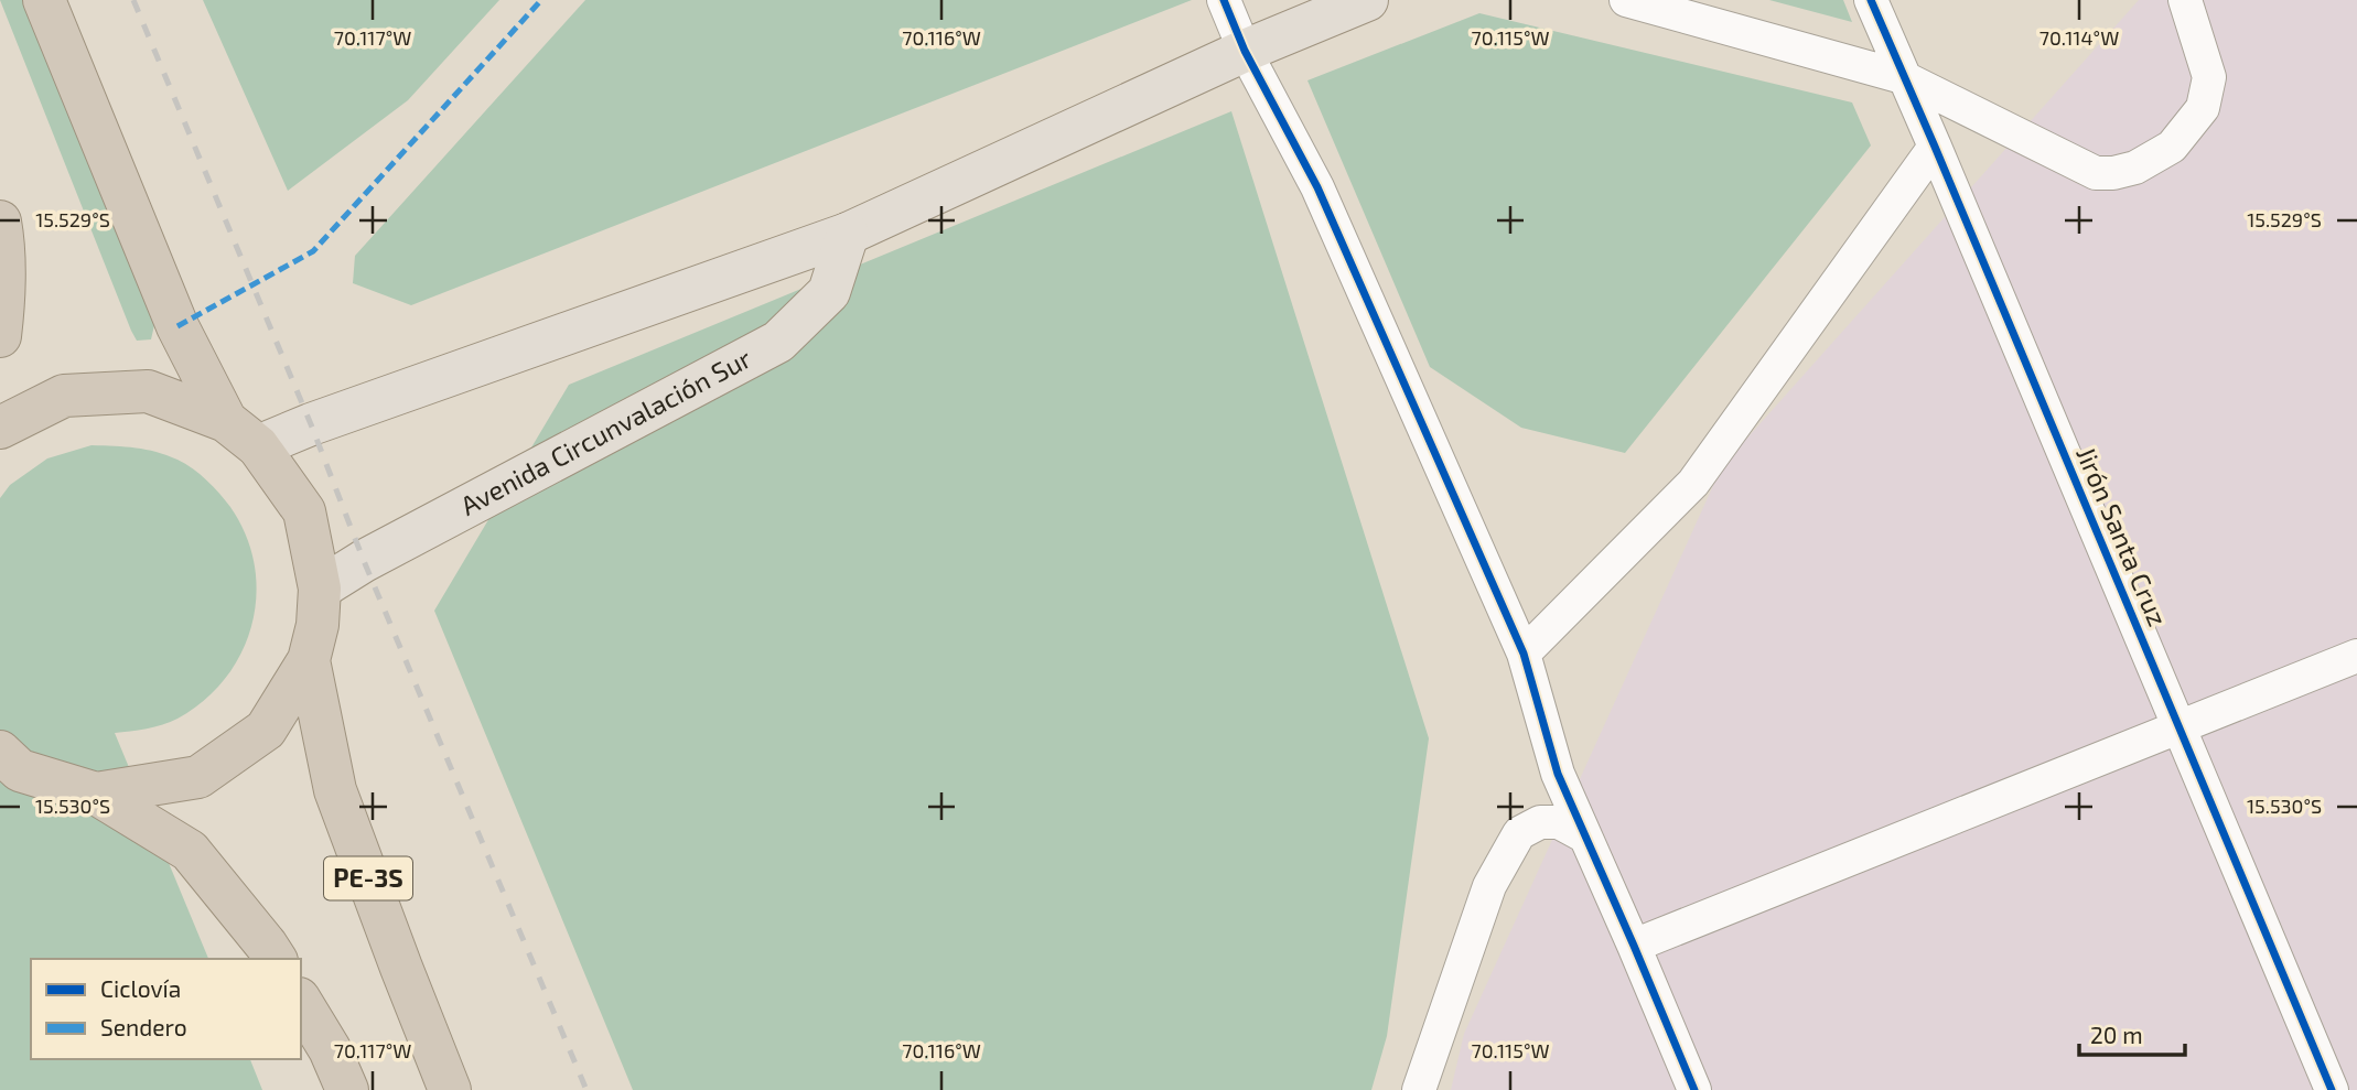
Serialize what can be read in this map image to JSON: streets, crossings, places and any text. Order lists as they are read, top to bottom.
{
  "streets": {
    "highway": ["PE-3S"],
    "main road": ["Avenida Circunvalación Sur"],
    "street": ["Jirón Santa Cruz"]
  },
  "crossings": [
    ["Avenida Circunvalación Sur", "PE-3S"]
  ],
  "legend": ["Ciclovía", "Sendero"],
  "scale_bar": "20 m",
  "coordinates": [
    "70.117°W",
    "70.116°W",
    "70.115°W",
    "70.114°W",
    "15.529°S",
    "15.530°S"
  ]
}
